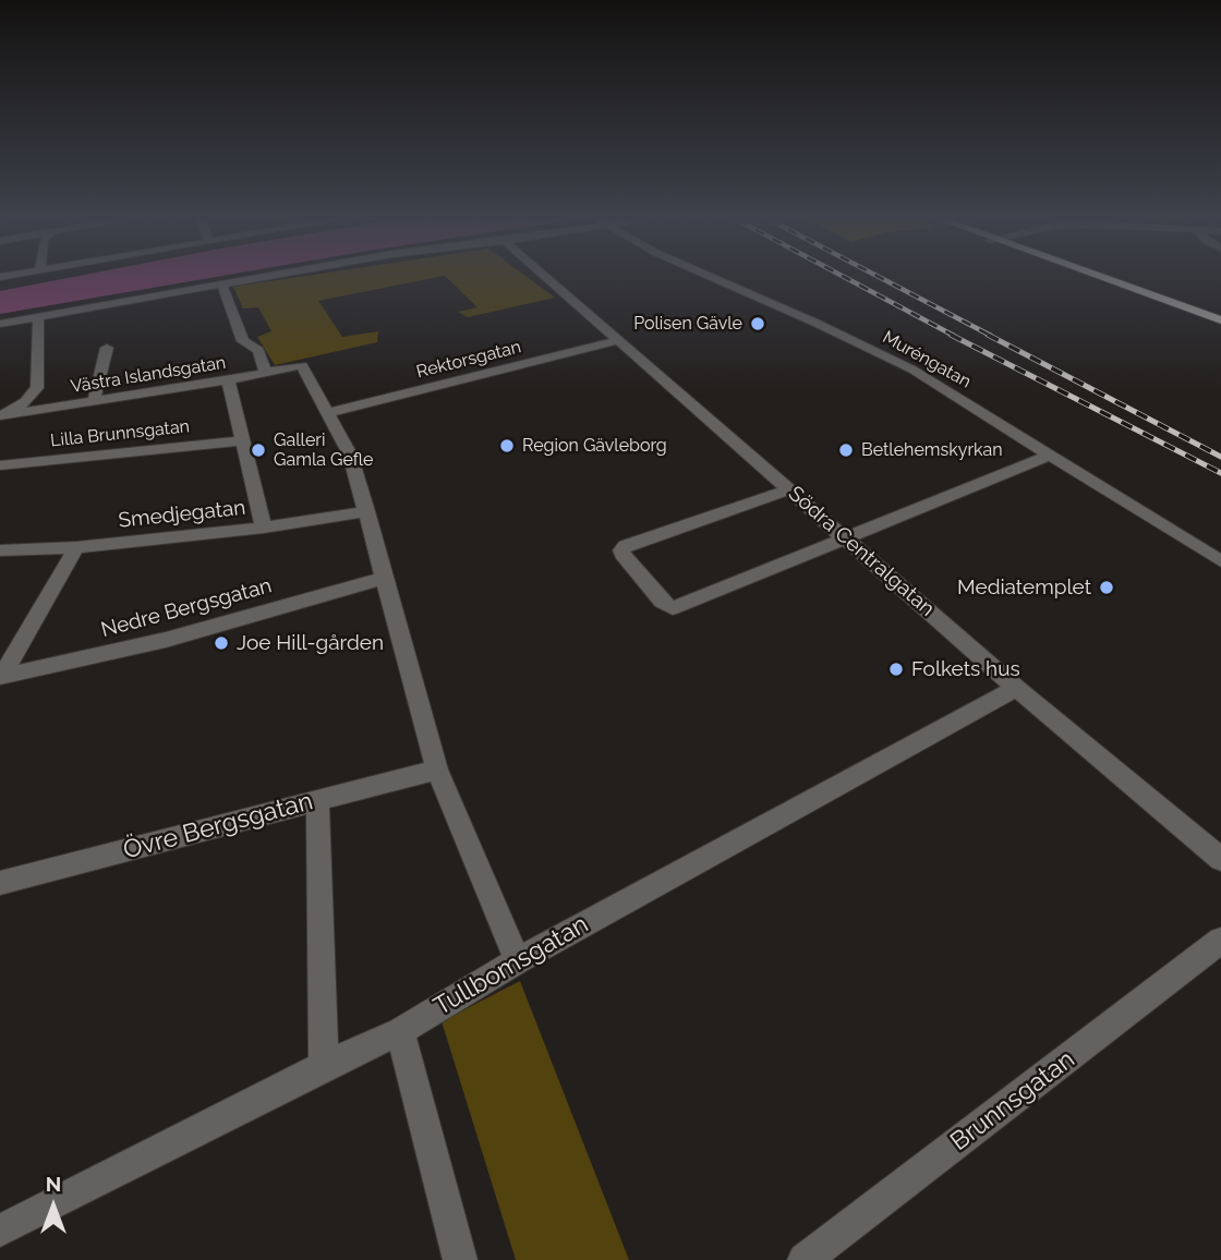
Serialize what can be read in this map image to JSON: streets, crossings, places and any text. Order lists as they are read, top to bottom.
{
  "streets": {
    "street": [
      "Rektorsgatan",
      "Muréngatan",
      "Västra Islandsgatan",
      "Lilla Brunnsgatan",
      "Smedjegatan",
      "Södra Centralgatan",
      "Nedre Bergsgatan",
      "Övre Bergsgatan",
      "Tullbomsgatan",
      "Brunnsgatan"
    ]
  },
  "crossings": [
    ["Rektorsgatan", "Västra Islandsgatan"],
    ["Rektorsgatan", "Södra Centralgatan"],
    ["Södra Centralgatan", "Tullbomsgatan"]
  ],
  "places": [
    "Polisen Gävle",
    "Region Gävleborg",
    "Galleri Gamla Gefle",
    "Betlehemskyrkan",
    "Mediatemplet",
    "Joe Hill-gården",
    "Folkets hus"
  ],
  "north": "top"
}
